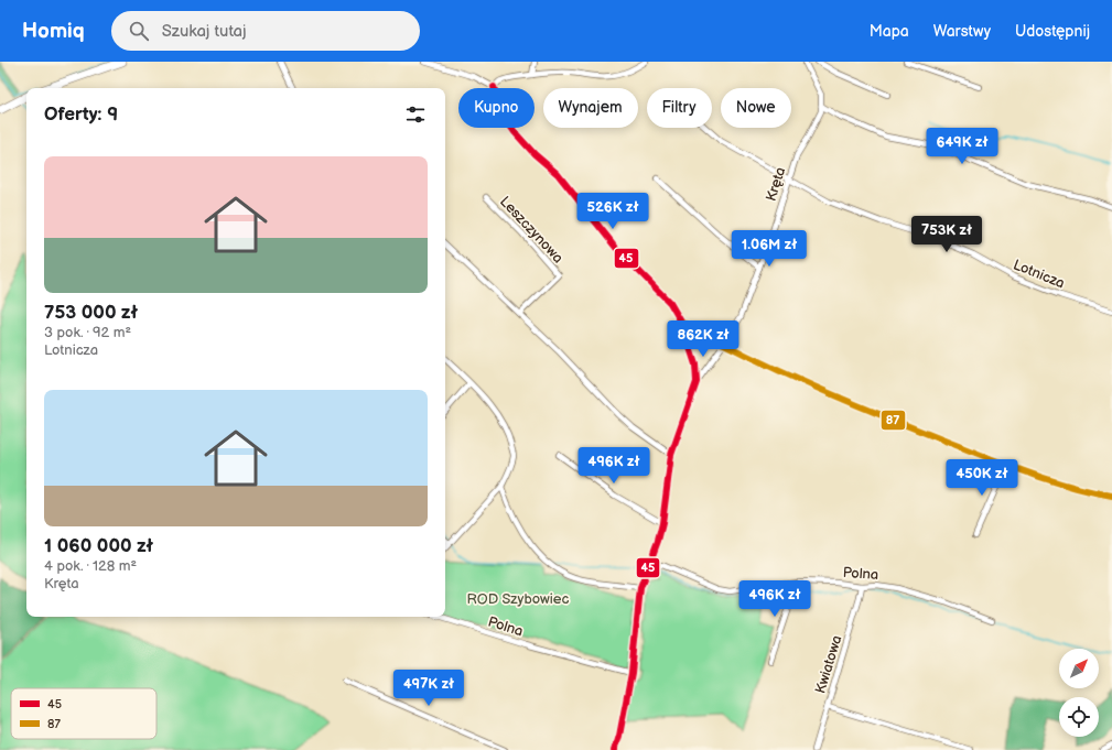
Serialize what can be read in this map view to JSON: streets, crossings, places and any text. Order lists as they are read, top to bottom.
{
  "streets": {
    "street": [
      "Kręta",
      "Leszczynowa",
      "Lotnicza",
      "Polna",
      "Kwiatowa"
    ]
  },
  "crossings": [
    ["Kręta", "Lotnicza"],
    ["Polna", "Kwiatowa"]
  ],
  "parks": ["ROD Szybowiec"],
  "lines": ["transit line 45", "transit line 87"],
  "legend": ["45", "87"],
  "north": "top right",
  "page": {
    "header": "Homiq",
    "search": "Szukaj tutaj",
    "nav": ["Mapa", "Warstwy", "Udostępnij"],
    "chip": [
      "Kupno",
      "Wynajem",
      "Filtry",
      "Nowe"
    ],
    "heading": "Oferty: 9",
    "price": [
      "649K zł",
      "526K zł",
      "753K zł",
      "1.06M zł",
      "862K zł",
      "496K zł",
      "450K zł",
      "496K zł",
      "497K zł"
    ],
    "list": [
      {
        "name": "753 000 zł",
        "note": "3 pok. · 92 m² · Lotnicza"
      },
      {
        "name": "1 060 000 zł",
        "note": "4 pok. · 128 m² · Kręta"
      }
    ]
  }
}
